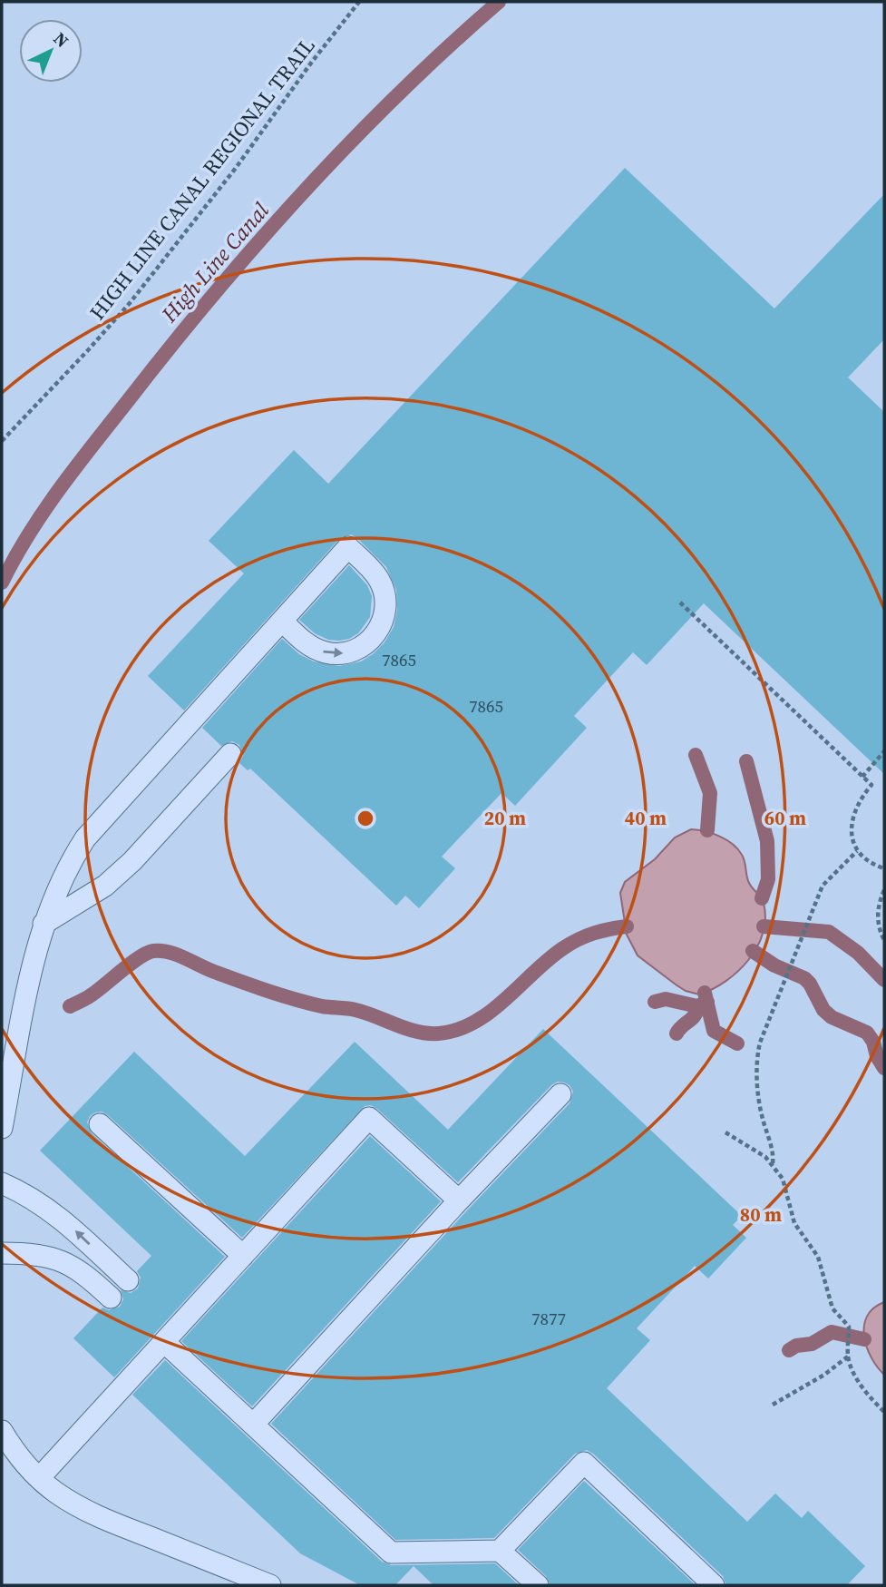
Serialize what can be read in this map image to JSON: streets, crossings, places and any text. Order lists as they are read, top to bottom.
{
  "streets": {
    "path": ["HIGH LINE CANAL REGIONAL TRAIL"]
  },
  "water": ["High Line Canal"],
  "house_numbers": ["7865", "7865", "7877"],
  "north": "top right",
  "rings": [
    "20 m",
    "40 m",
    "60 m",
    "80 m"
  ]
}
